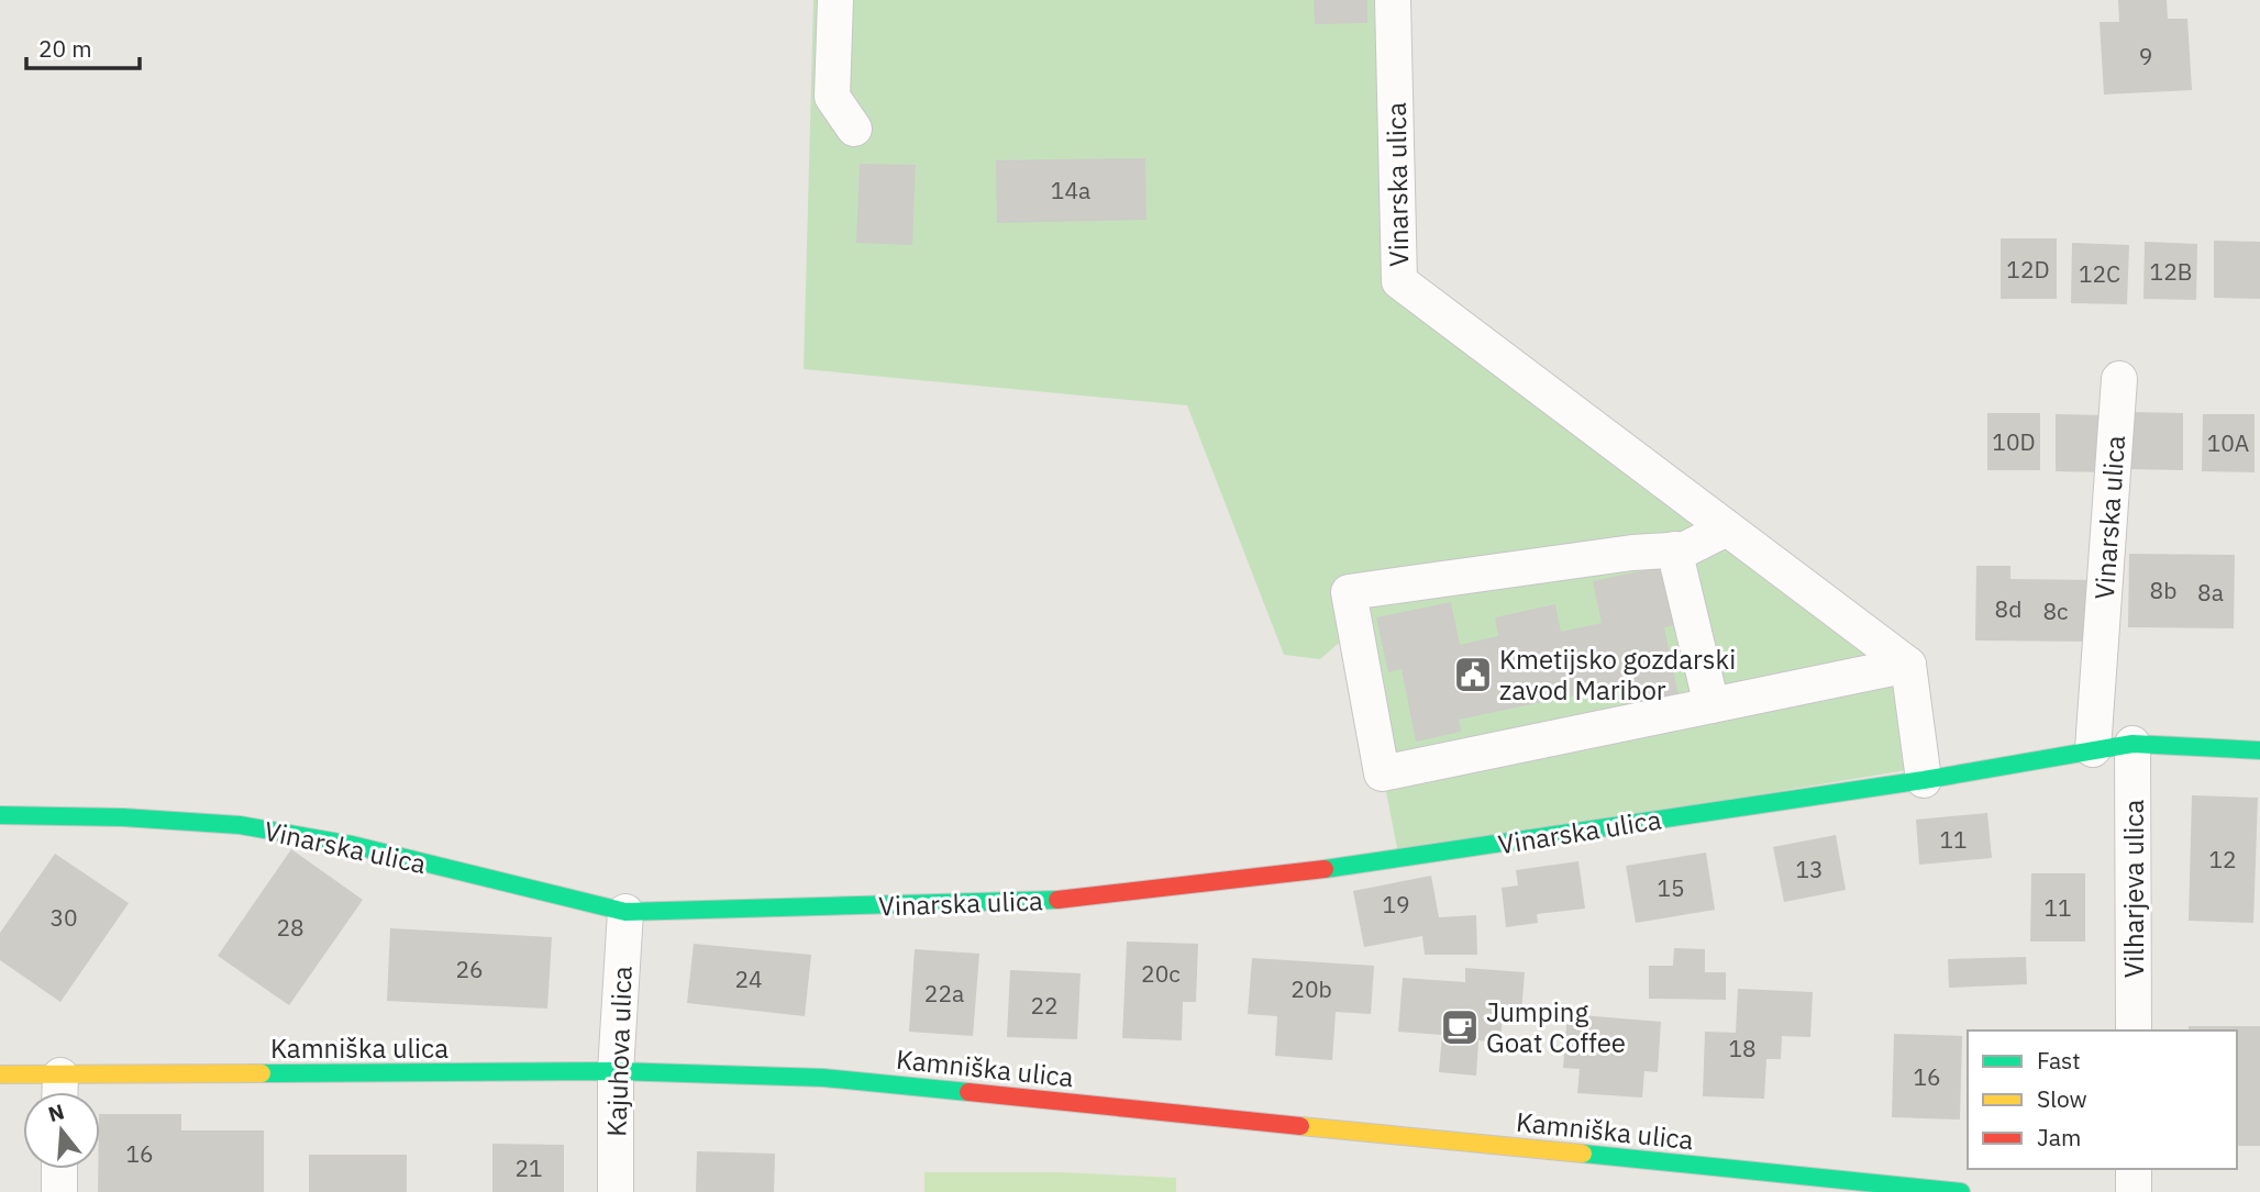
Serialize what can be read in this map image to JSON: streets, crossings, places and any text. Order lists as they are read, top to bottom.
{
  "streets": {
    "street": [
      "Vinarska ulica",
      "Vilharjeva ulica",
      "Kamniška ulica",
      "Kajuhova ulica"
    ]
  },
  "crossings": [
    ["Vinarska ulica", "Vilharjeva ulica"],
    ["Vinarska ulica", "Kajuhova ulica"],
    ["Kamniška ulica", "Kajuhova ulica"]
  ],
  "places": {
    "public building": ["Kmetijsko gozdarski zavod Maribor"],
    "cafe": ["Jumping Goat Coffee"]
  },
  "house_numbers": [
    "9",
    "14a",
    "12D",
    "12B",
    "12C",
    "10D",
    "10A",
    "8b",
    "8a",
    "8d",
    "8c",
    "11",
    "12",
    "13",
    "15",
    "19",
    "11",
    "30",
    "28",
    "26",
    "20c",
    "24",
    "20b",
    "22a",
    "22",
    "18",
    "16",
    "16",
    "21"
  ],
  "legend": ["Fast", "Slow", "Jam"],
  "scale_bar": "20 m",
  "north": "top"
}
